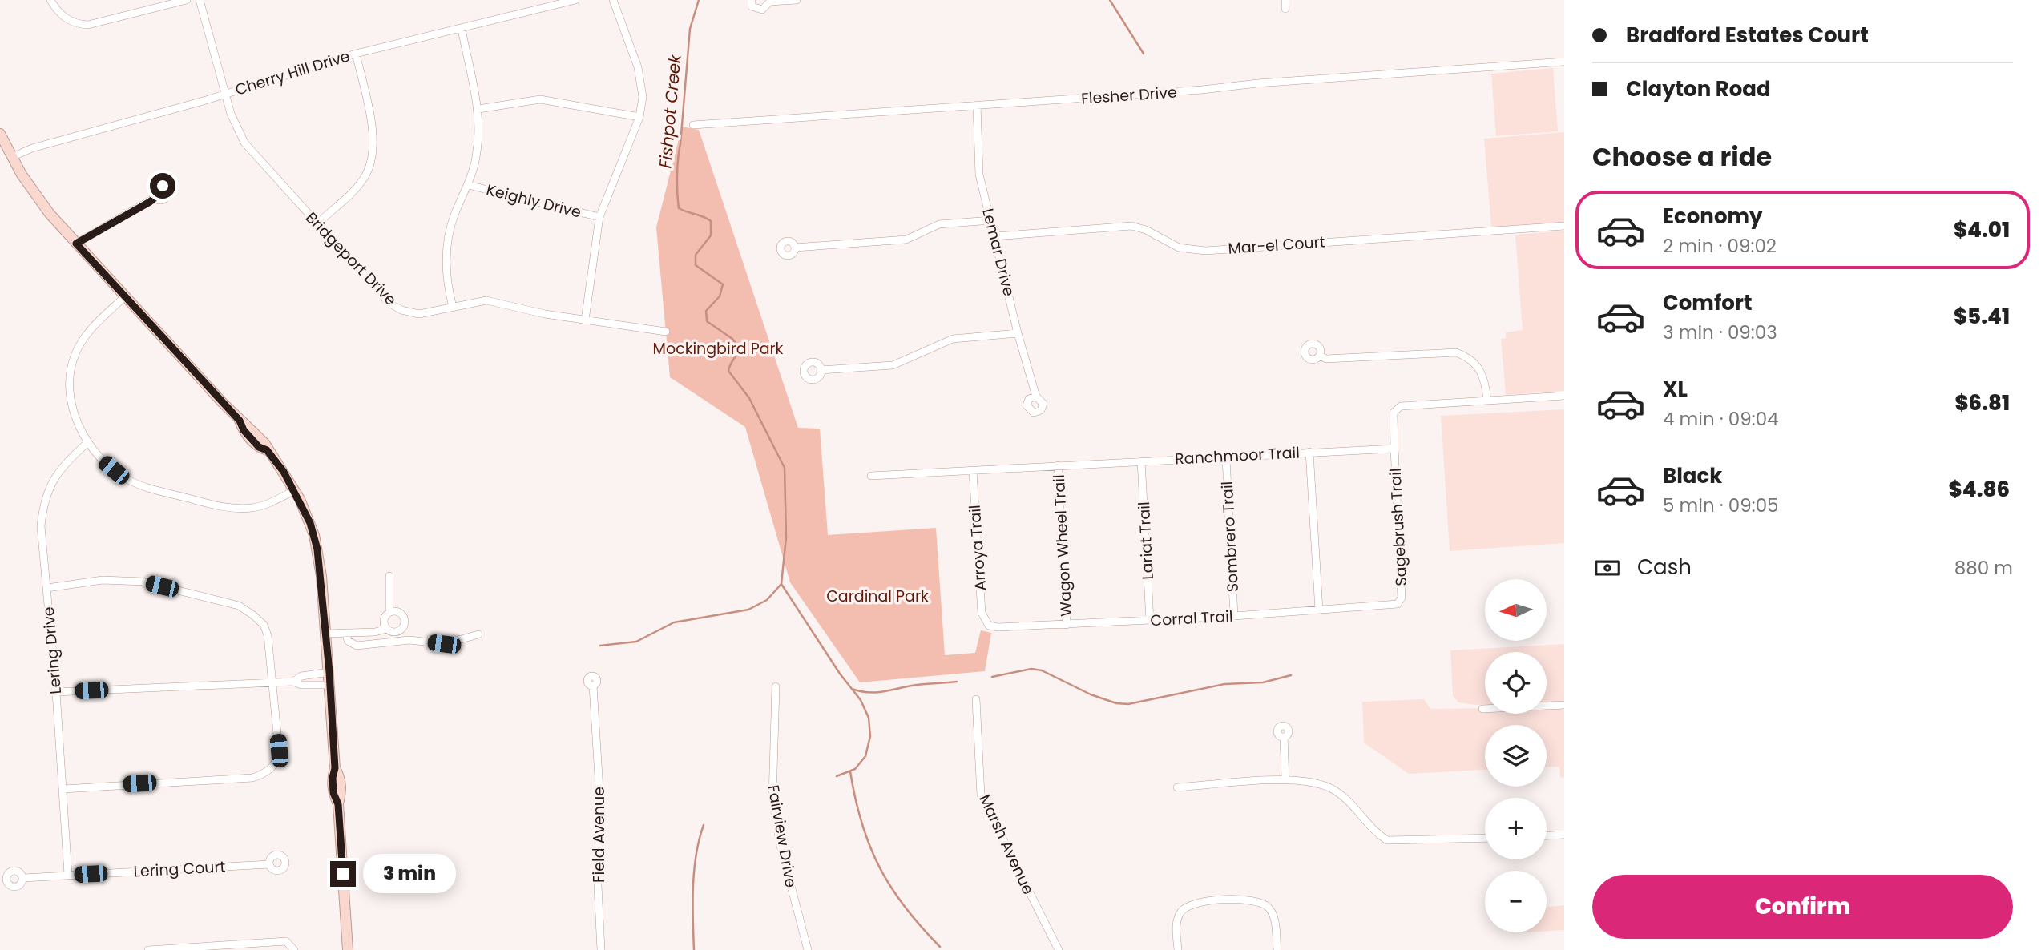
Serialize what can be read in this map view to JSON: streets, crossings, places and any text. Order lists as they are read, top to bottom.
{
  "streets": {
    "street": [
      "Cherry Hill Drive",
      "Flesher Drive",
      "Keighly Drive",
      "Mar-el Court",
      "Lemar Drive",
      "Bridgeport Drive",
      "Ranchmoor Trail",
      "Sagebrush Trail",
      "Sombrero Trail",
      "Lariat Trail",
      "Wagon Wheel Trail",
      "Arroya Trail",
      "Corral Trail",
      "Lering Drive",
      "Field Avenue",
      "Fairview Drive",
      "Marsh Avenue",
      "Lering Court"
    ]
  },
  "crossings": [
    ["Cherry Hill Drive", "Bridgeport Drive"],
    ["Flesher Drive", "Lemar Drive"],
    ["Mar-el Court", "Lemar Drive"],
    ["Ranchmoor Trail", "Sagebrush Trail"],
    ["Ranchmoor Trail", "Sombrero Trail"],
    ["Ranchmoor Trail", "Lariat Trail"],
    ["Ranchmoor Trail", "Wagon Wheel Trail"],
    ["Ranchmoor Trail", "Arroya Trail"],
    ["Sagebrush Trail", "Corral Trail"],
    ["Sombrero Trail", "Corral Trail"],
    ["Lariat Trail", "Corral Trail"],
    ["Wagon Wheel Trail", "Corral Trail"],
    ["Arroya Trail", "Corral Trail"],
    ["Lering Drive", "Lering Court"]
  ],
  "water": ["Fishpot Creek"],
  "parks": ["Mockingbird Park", "Cardinal Park"],
  "north": "left",
  "page": {
    "banner": ["Bradford Estates Court", "Clayton Road"],
    "heading": "Choose a ride",
    "list": [
      {
        "name": "Economy",
        "note": "2 min · 09:02",
        "value": "$4.01"
      },
      {
        "name": "Comfort",
        "note": "3 min · 09:03",
        "value": "$5.41"
      },
      {
        "name": "XL",
        "note": "4 min · 09:04",
        "value": "$6.81"
      },
      {
        "name": "Black",
        "note": "5 min · 09:05",
        "value": "$4.86"
      }
    ],
    "pay": ["Cash", "880 m"],
    "map_buttons": ["+", "−"],
    "bubble": "3 min",
    "buttons": "Confirm"
  }
}
